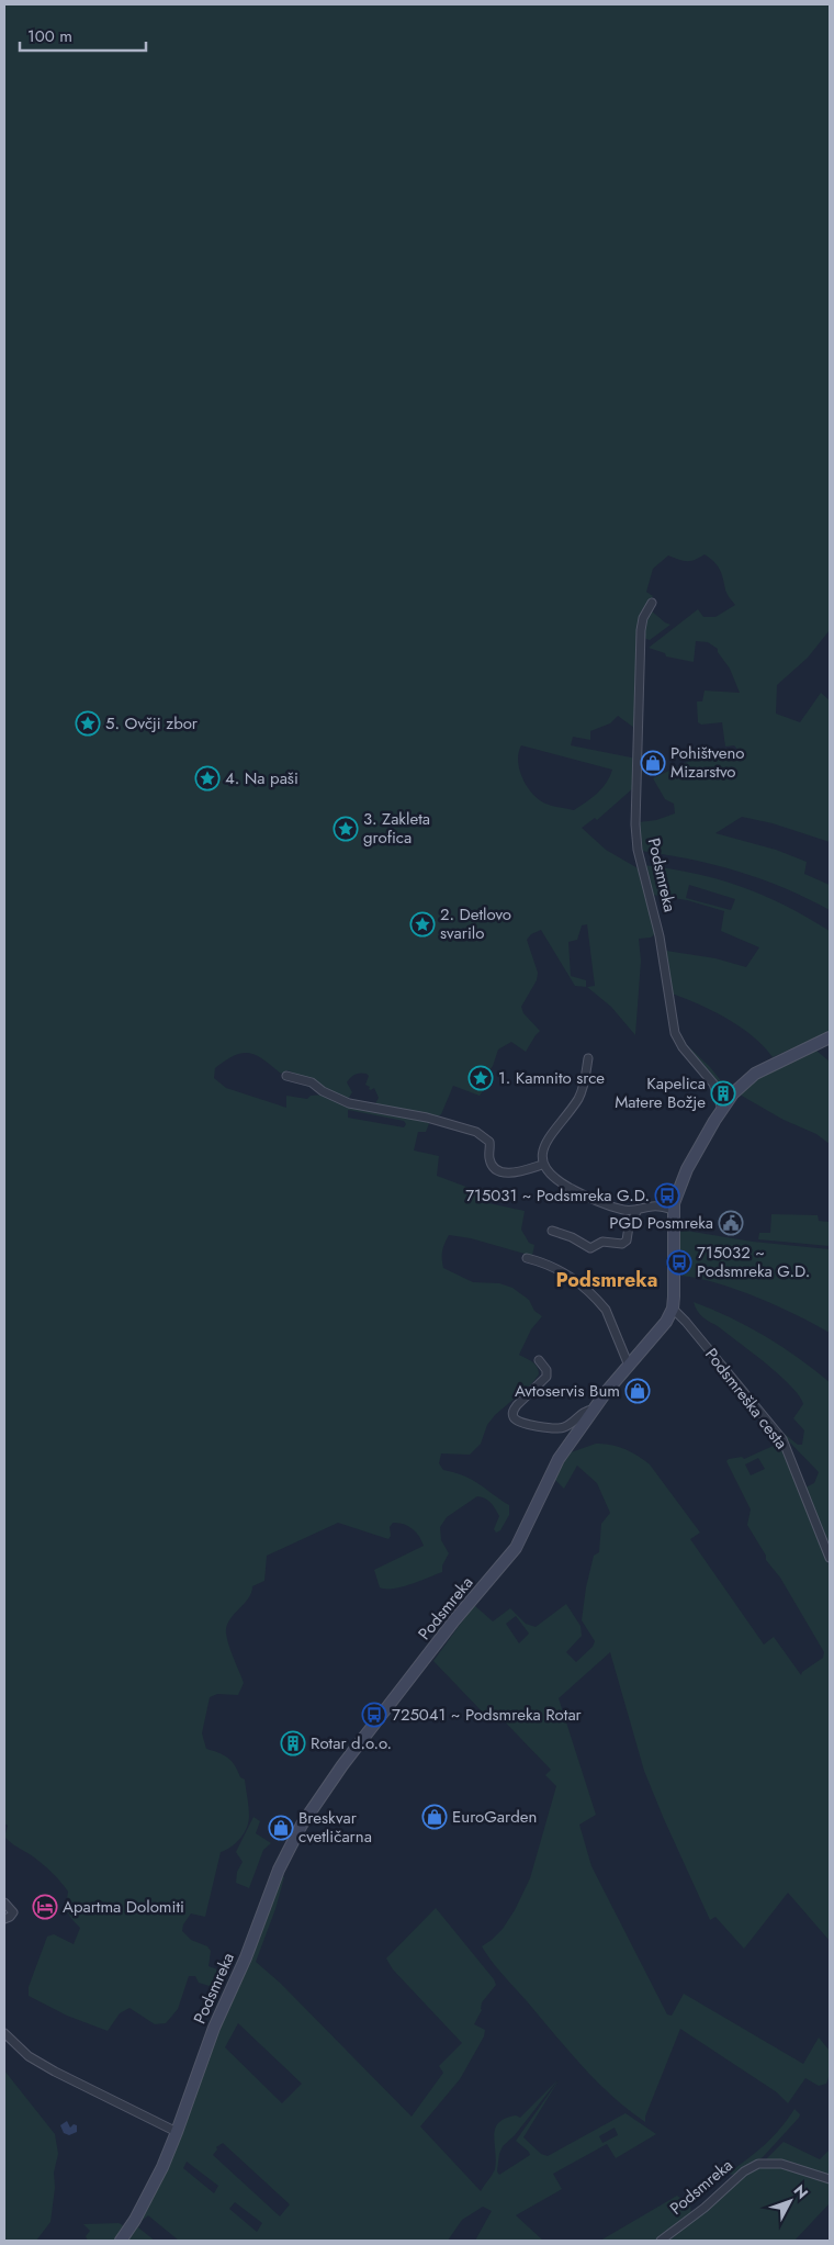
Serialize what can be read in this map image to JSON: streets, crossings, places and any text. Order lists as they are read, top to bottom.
{
  "streets": {
    "street": ["Podsmreka", "Podsmreška cesta"]
  },
  "crossings": [
    ["Podsmreka", "Podsmreška cesta"]
  ],
  "districts": ["Podsmreka"],
  "places": {
    "place": [
      "5. Ovčji zbor",
      "4. Na paši",
      "3. Zakleta grofica",
      "2. Detlovo svarilo",
      "1. Kamnito srce"
    ],
    "shop": [
      "Pohištveno Mizarstvo",
      "Avtoservis Bum",
      "EuroGarden",
      "Breskvar cvetličarna"
    ],
    "building": ["Kapelica Matere Božje", "Rotar d.o.o."],
    "bus stop": ["715031 ~ Podsmreka G.D.", "715032 ~ Podsmreka G.D.", "725041 ~ Podsmreka Rotar"],
    "public building": ["PGD Posmreka"],
    "hotel": ["Apartma Dolomiti"]
  },
  "scale_bar": "100 m",
  "north": "top right"
}
